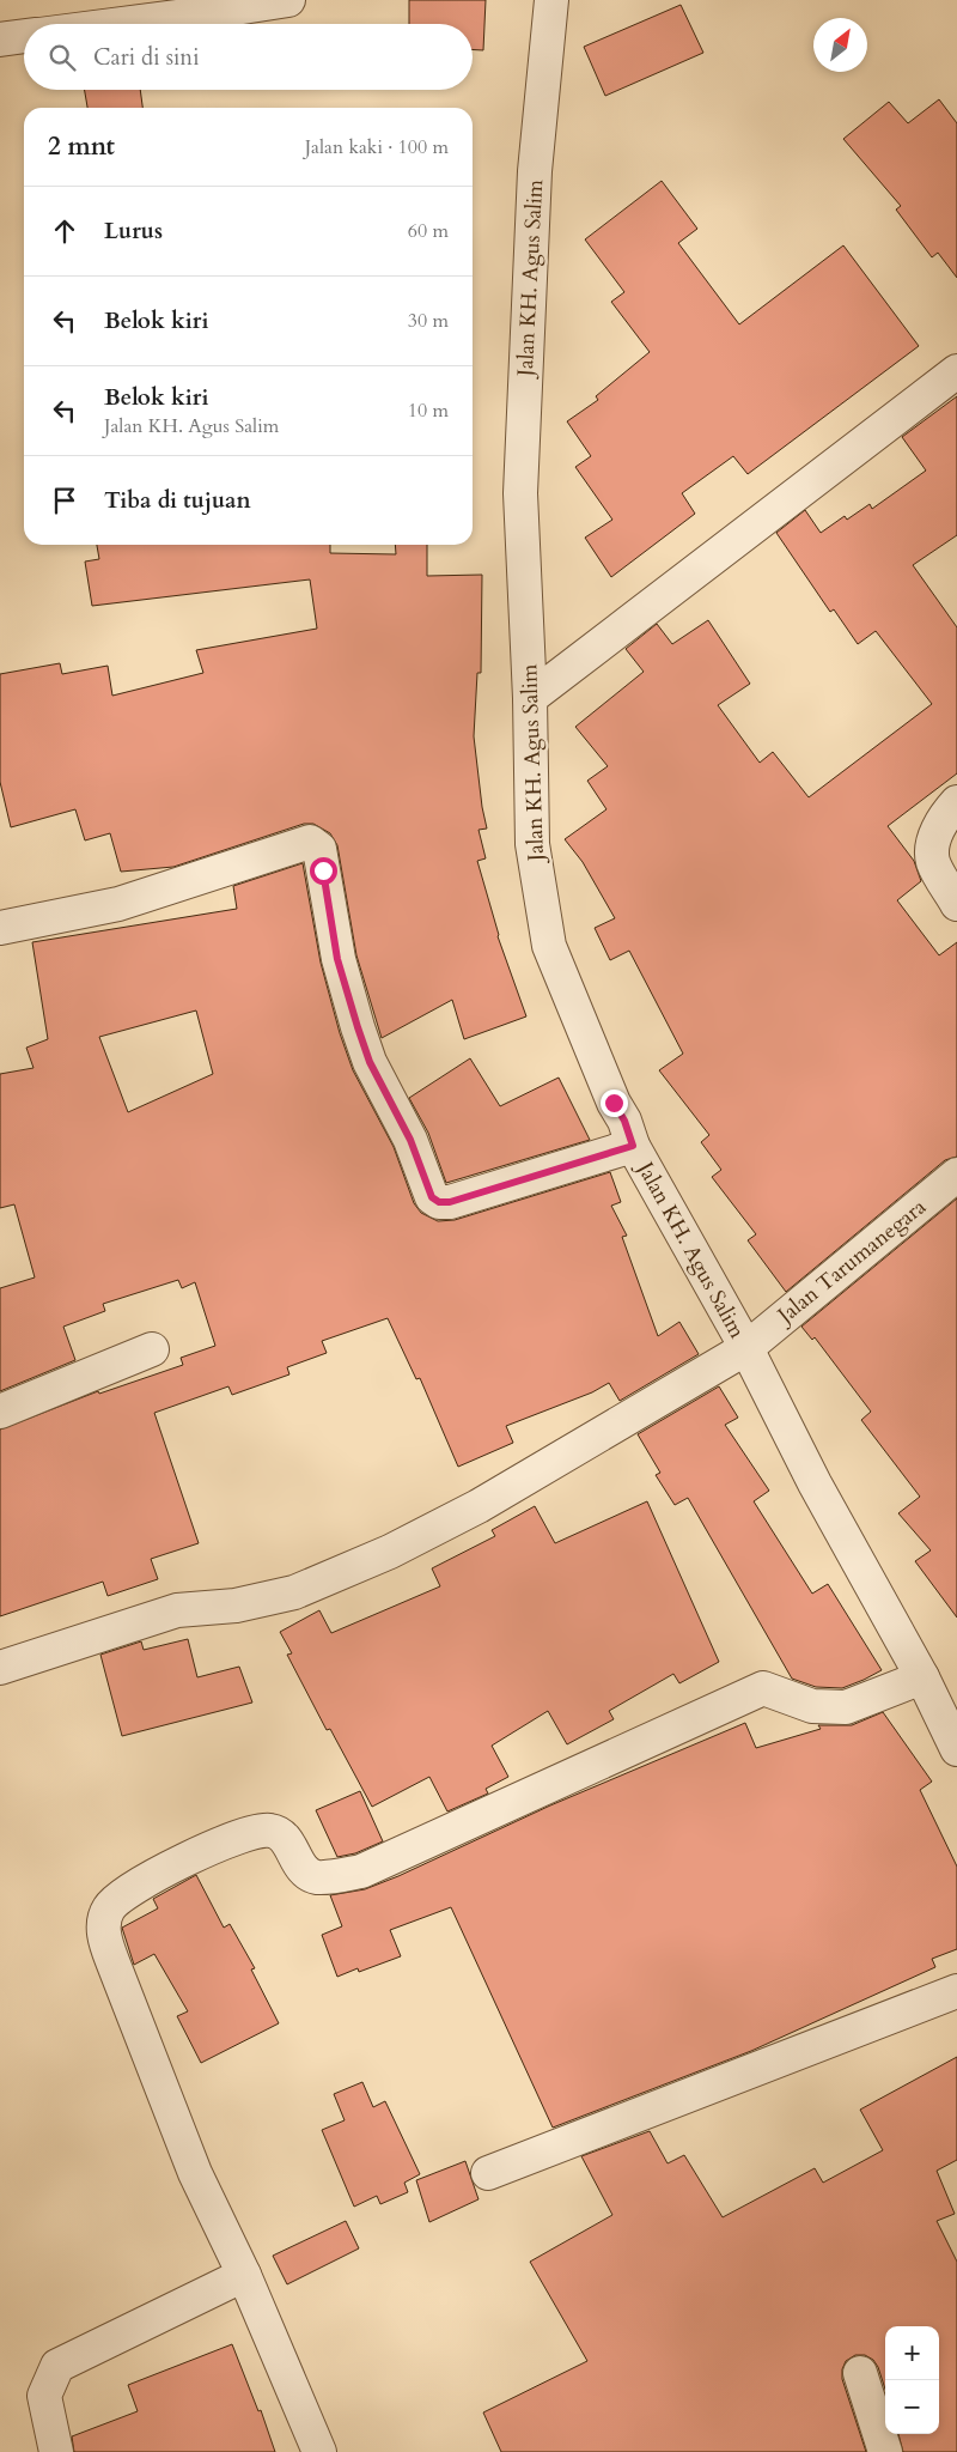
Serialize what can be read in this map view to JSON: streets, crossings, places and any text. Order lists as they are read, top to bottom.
{
  "streets": {
    "street": ["Jalan KH. Agus Salim", "Jalan Tarumanegara"]
  },
  "crossings": [
    ["Jalan KH. Agus Salim", "Jalan Tarumanegara"]
  ],
  "north": "top right",
  "page": {
    "search": "Cari di sini",
    "heading": ["2 mnt", "Jalan kaki · 100 m"],
    "list": [
      ["Lurus", "60 m"],
      ["Belok kiri", "30 m"],
      ["Belok kiri", "Jalan KH. Agus Salim", "10 m"],
      "Tiba di tujuan"
    ],
    "map_buttons": ["+", "−"]
  }
}
